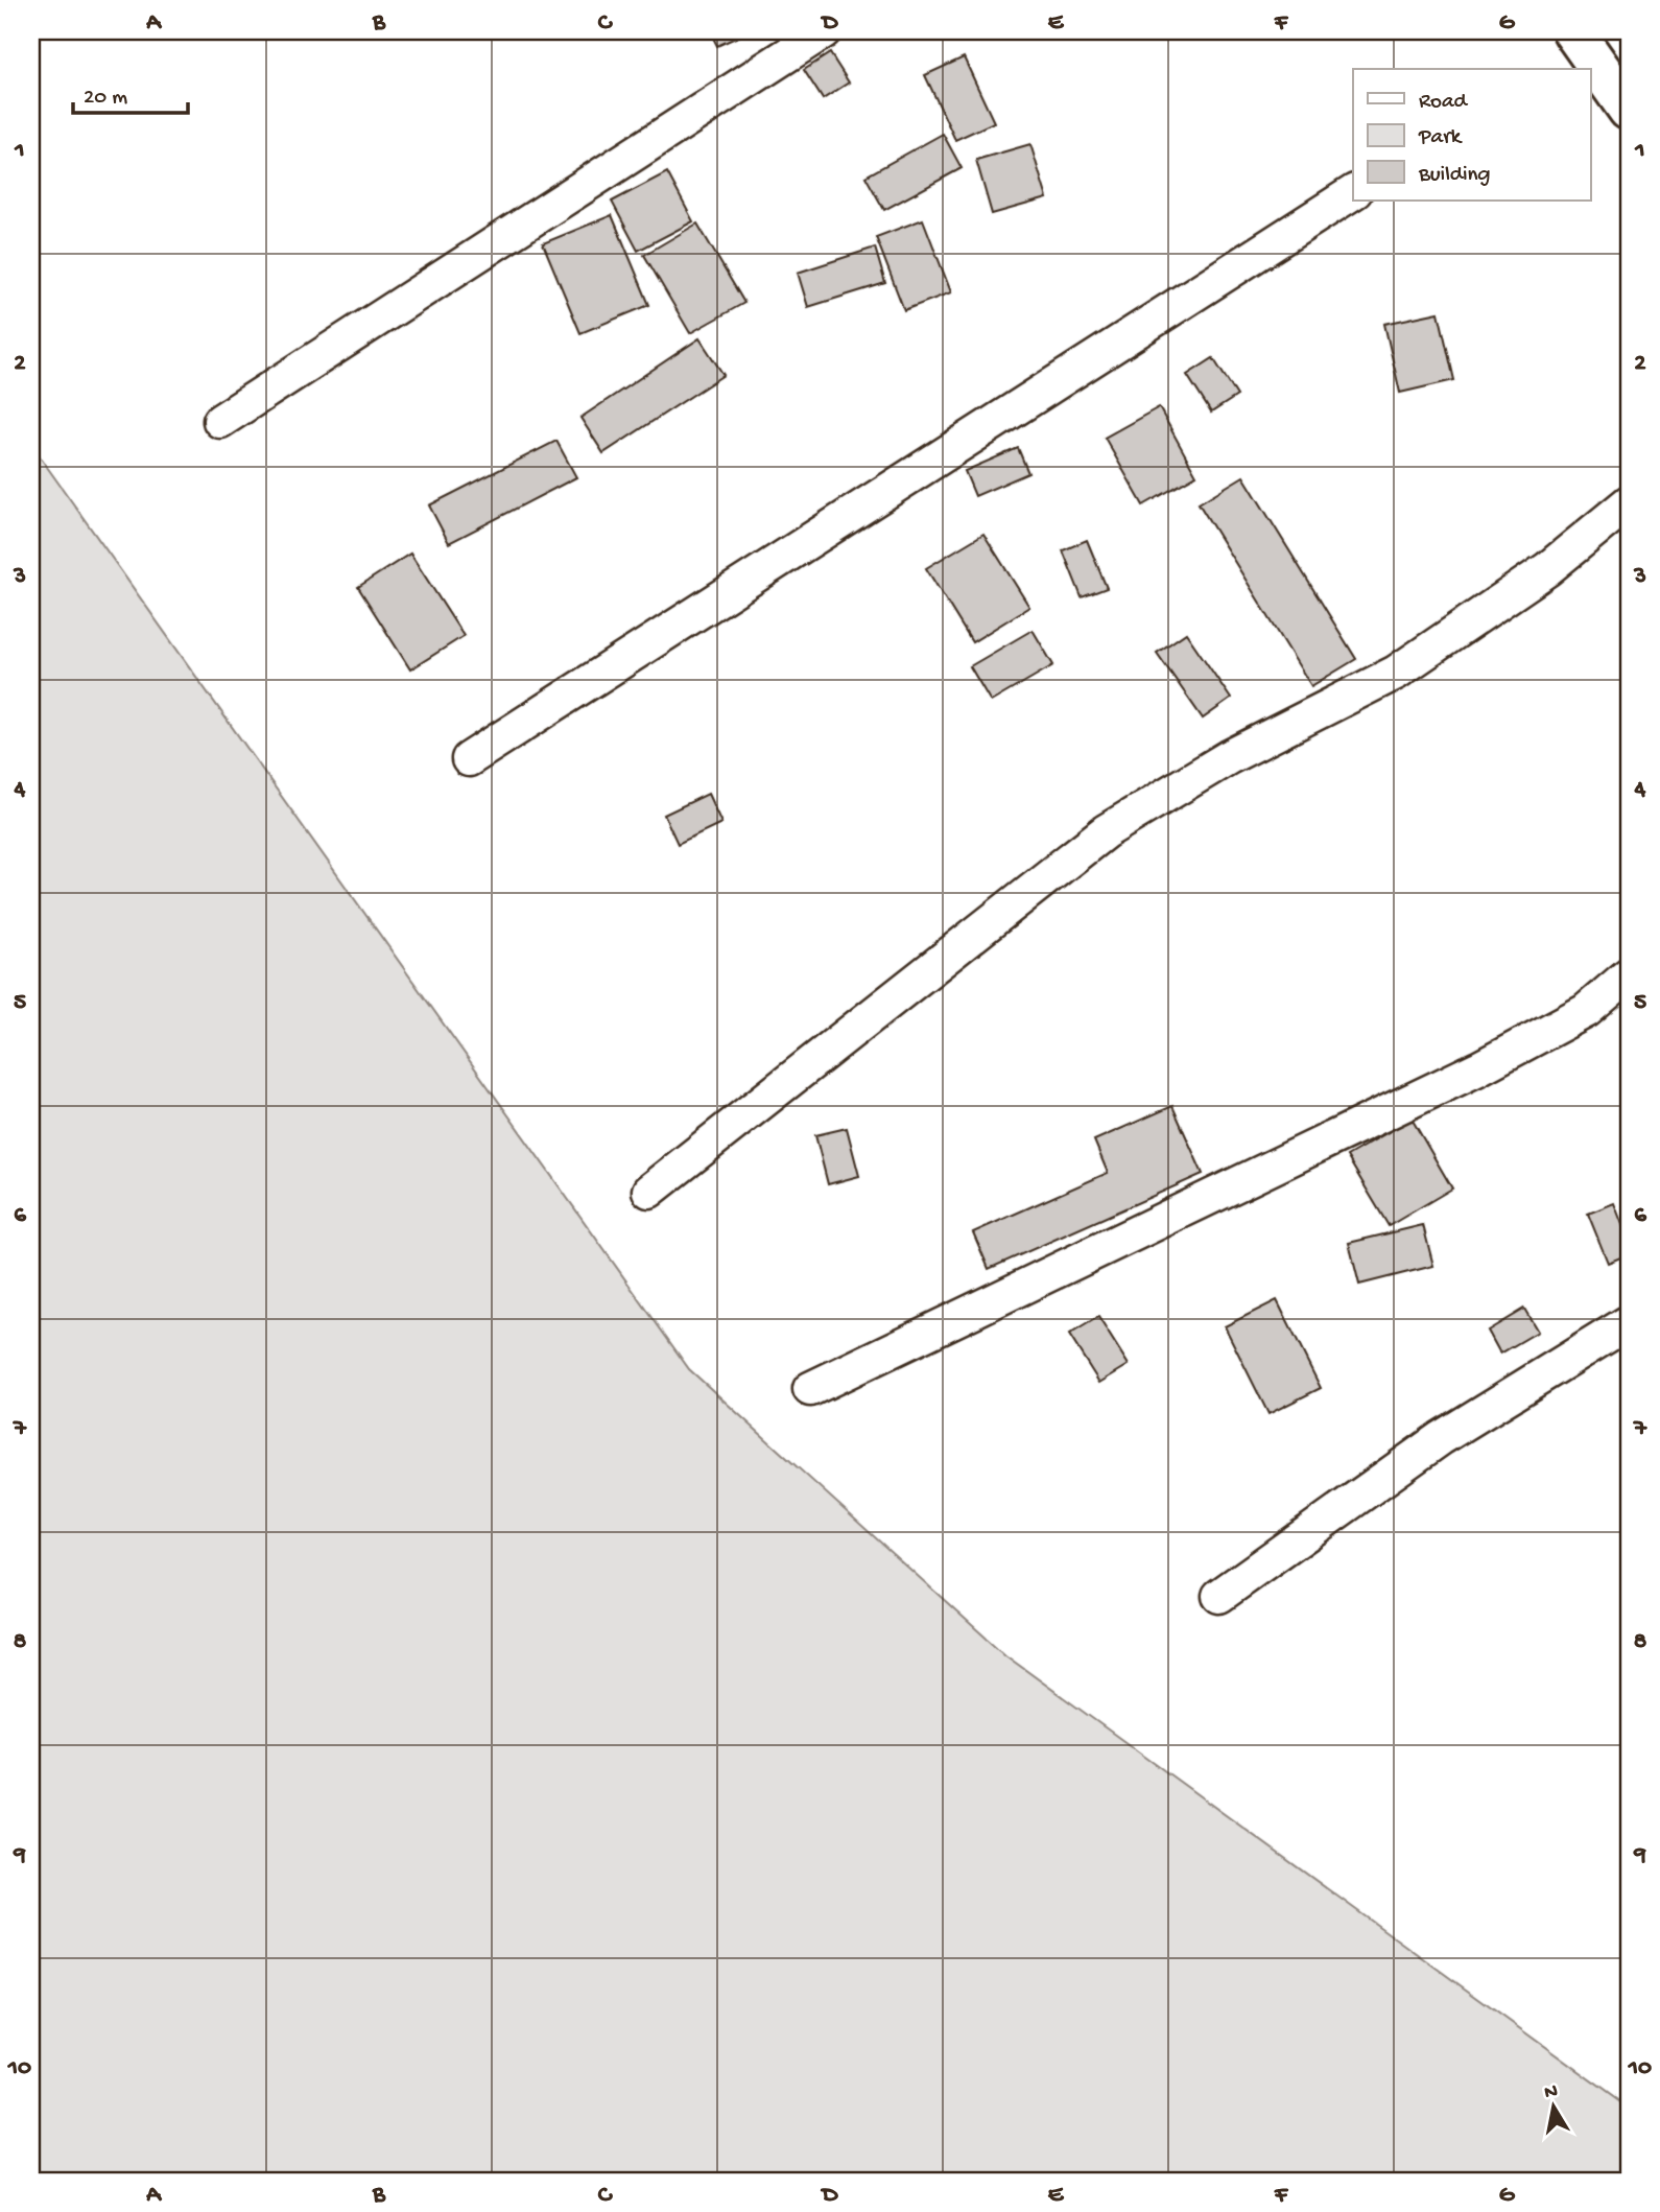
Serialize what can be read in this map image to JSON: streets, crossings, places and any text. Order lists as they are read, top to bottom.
{
  "legend": ["Road", "Park", "Building"],
  "scale_bar": "20 m",
  "north": "top",
  "grid": {
    "columns": [
      "A",
      "B",
      "C",
      "D",
      "E",
      "F",
      "G"
    ],
    "rows": [
      "1",
      "2",
      "3",
      "4",
      "5",
      "6",
      "7",
      "8",
      "9",
      "10"
    ]
  }
}
